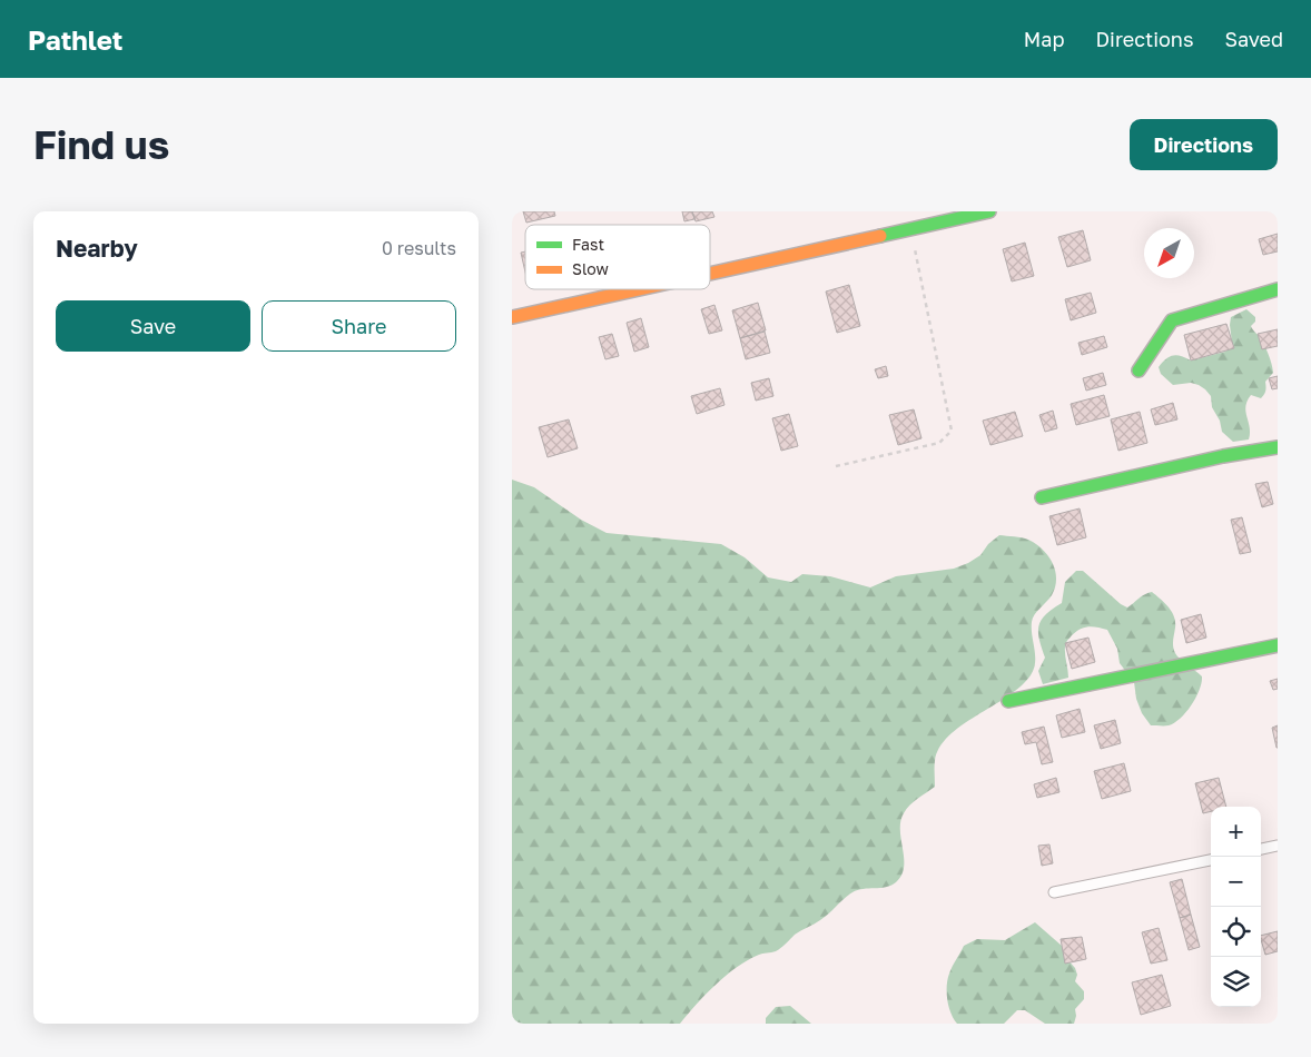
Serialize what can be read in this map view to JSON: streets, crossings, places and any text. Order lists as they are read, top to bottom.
{
  "legend": ["Fast", "Slow"],
  "north": "bottom left",
  "page": {
    "header": "Pathlet",
    "nav": ["Map", "Directions", "Saved"],
    "buttons": [
      "Directions",
      ["Save", "Share"]
    ],
    "title": "Find us",
    "heading": ["Nearby", "0 results"],
    "map_buttons": ["+", "−"]
  }
}
